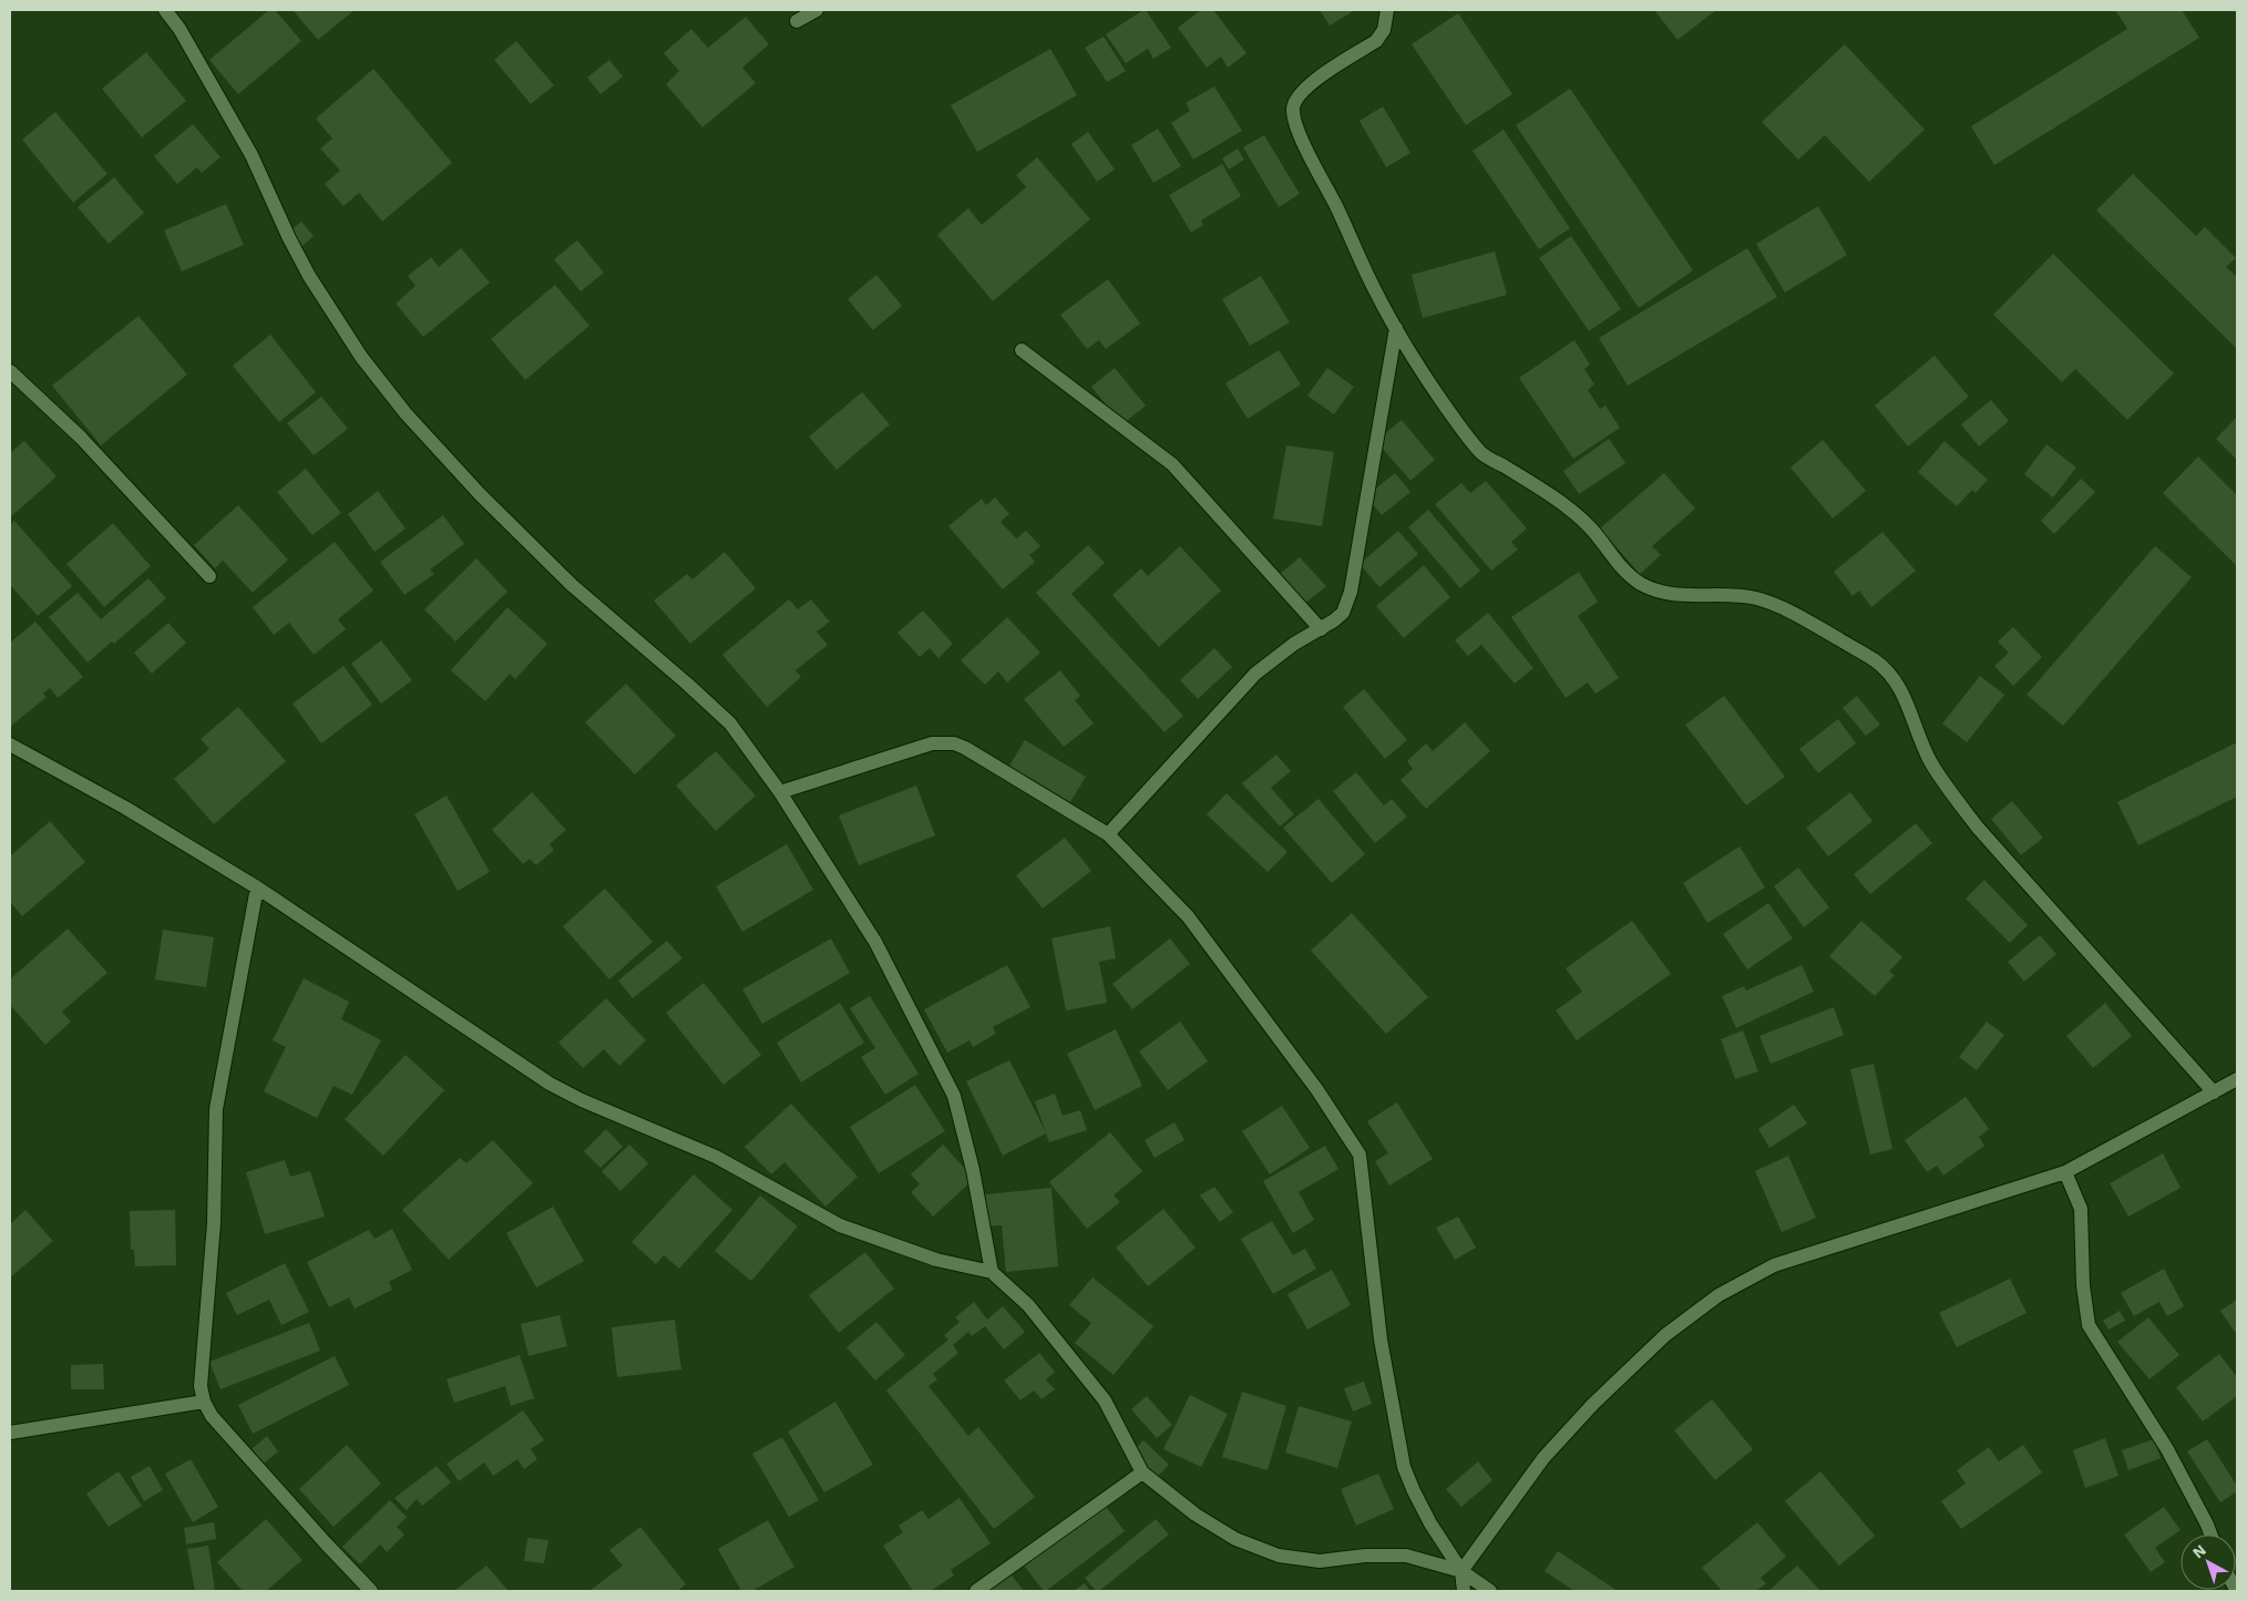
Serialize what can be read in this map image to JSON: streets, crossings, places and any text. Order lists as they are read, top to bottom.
{
  "north": "top left"
}
